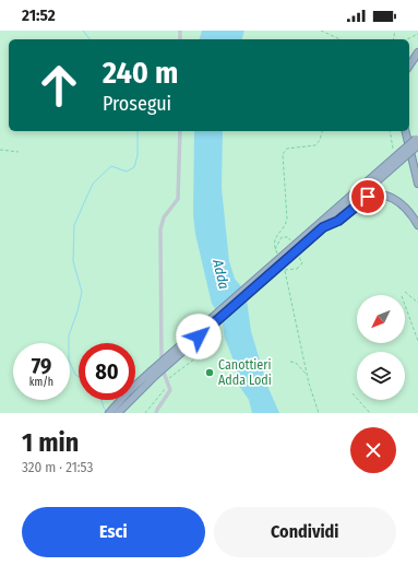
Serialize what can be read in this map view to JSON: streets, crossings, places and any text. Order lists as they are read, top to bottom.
{
  "water": ["Adda"],
  "places": ["Canottieri Adda Lodi"],
  "north": "bottom left",
  "page": {
    "status": "21:52",
    "turn": ["240 m", "Prosegui"],
    "speed": "79 km/h",
    "limit": "80",
    "heading": ["1 min", "320 m · 21:53"],
    "buttons": ["Esci", "Condividi"]
  }
}
